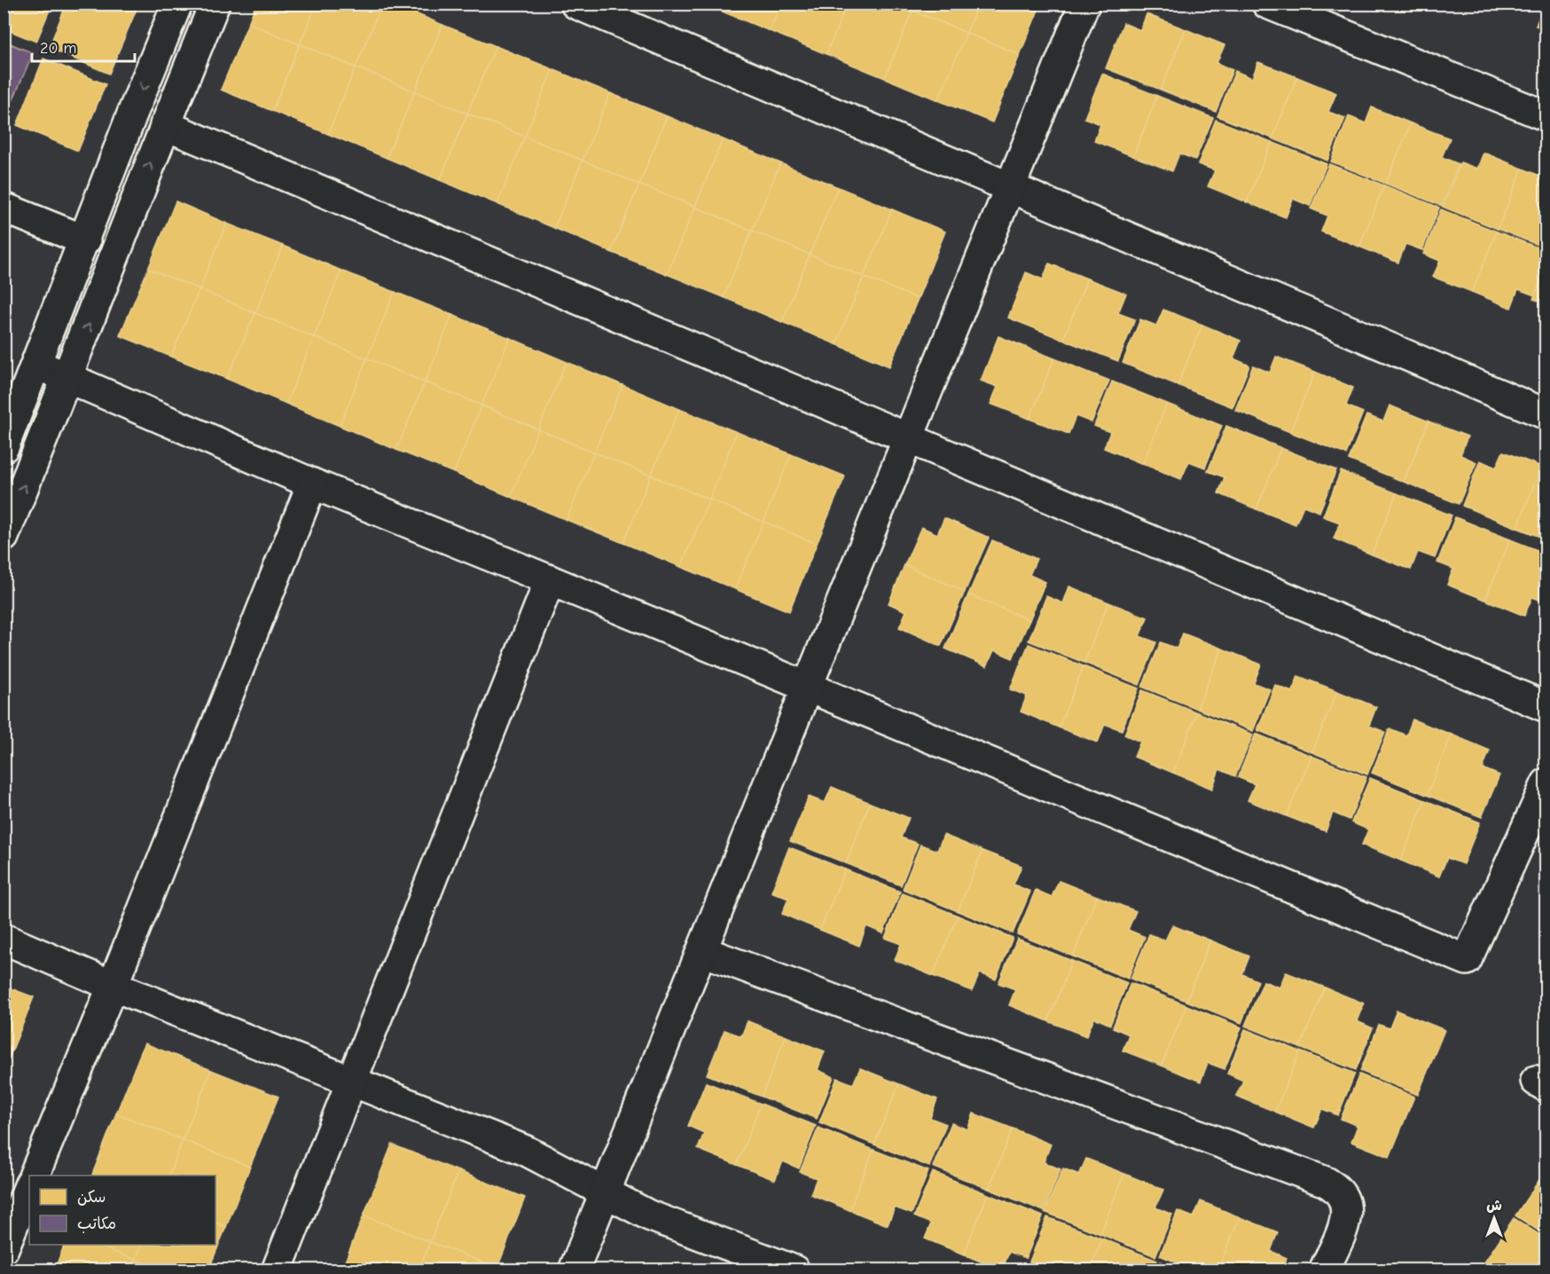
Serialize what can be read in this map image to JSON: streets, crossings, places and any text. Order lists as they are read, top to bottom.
{
  "legend": ["سكن", "مكاتب"],
  "scale_bar": "20 m",
  "north": "top"
}
